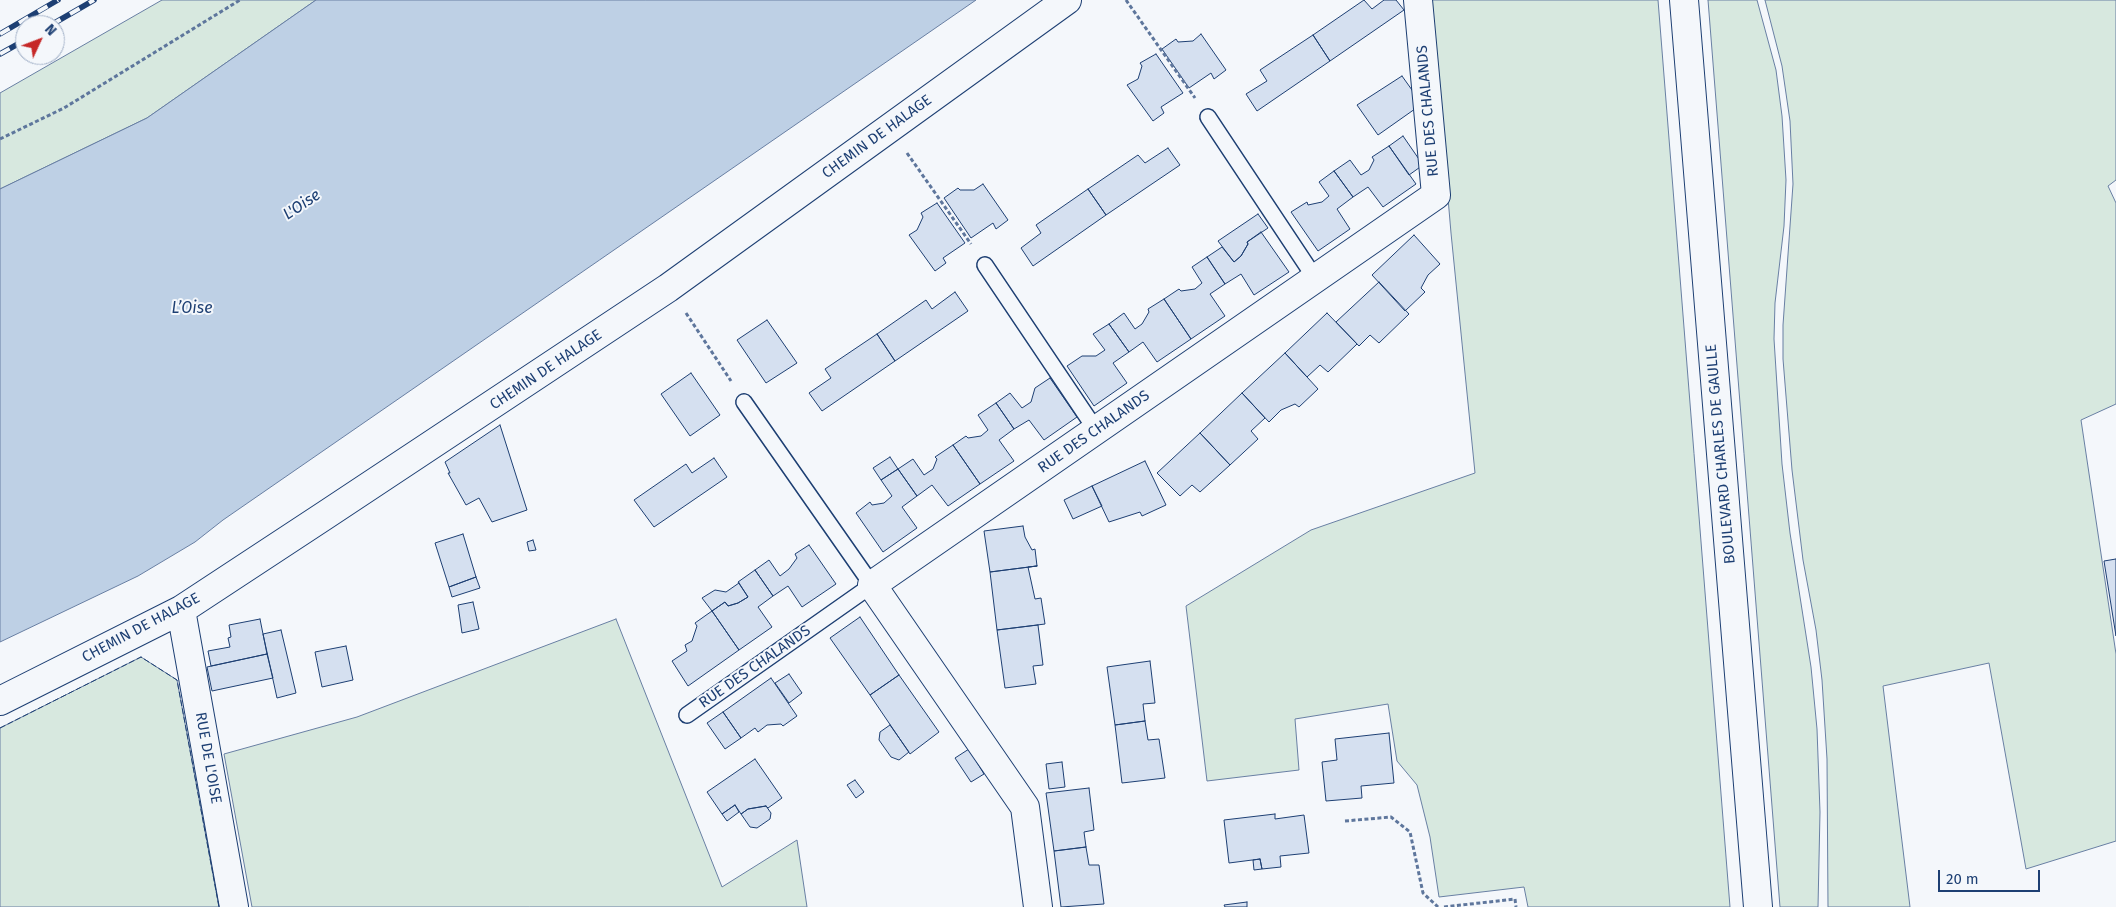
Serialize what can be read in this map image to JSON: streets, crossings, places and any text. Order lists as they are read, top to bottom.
{
  "streets": {
    "street": [
      "RUE DES CHALANDS",
      "CHEMIN DE HALAGE",
      "BOULEVARD CHARLES DE GAULLE",
      "RUE DE L'OISE"
    ]
  },
  "crossings": [
    ["CHEMIN DE HALAGE", "RUE DE L'OISE"]
  ],
  "water": ["L'Oise", "L’Oise"],
  "scale_bar": "20 m",
  "north": "top right"
}
